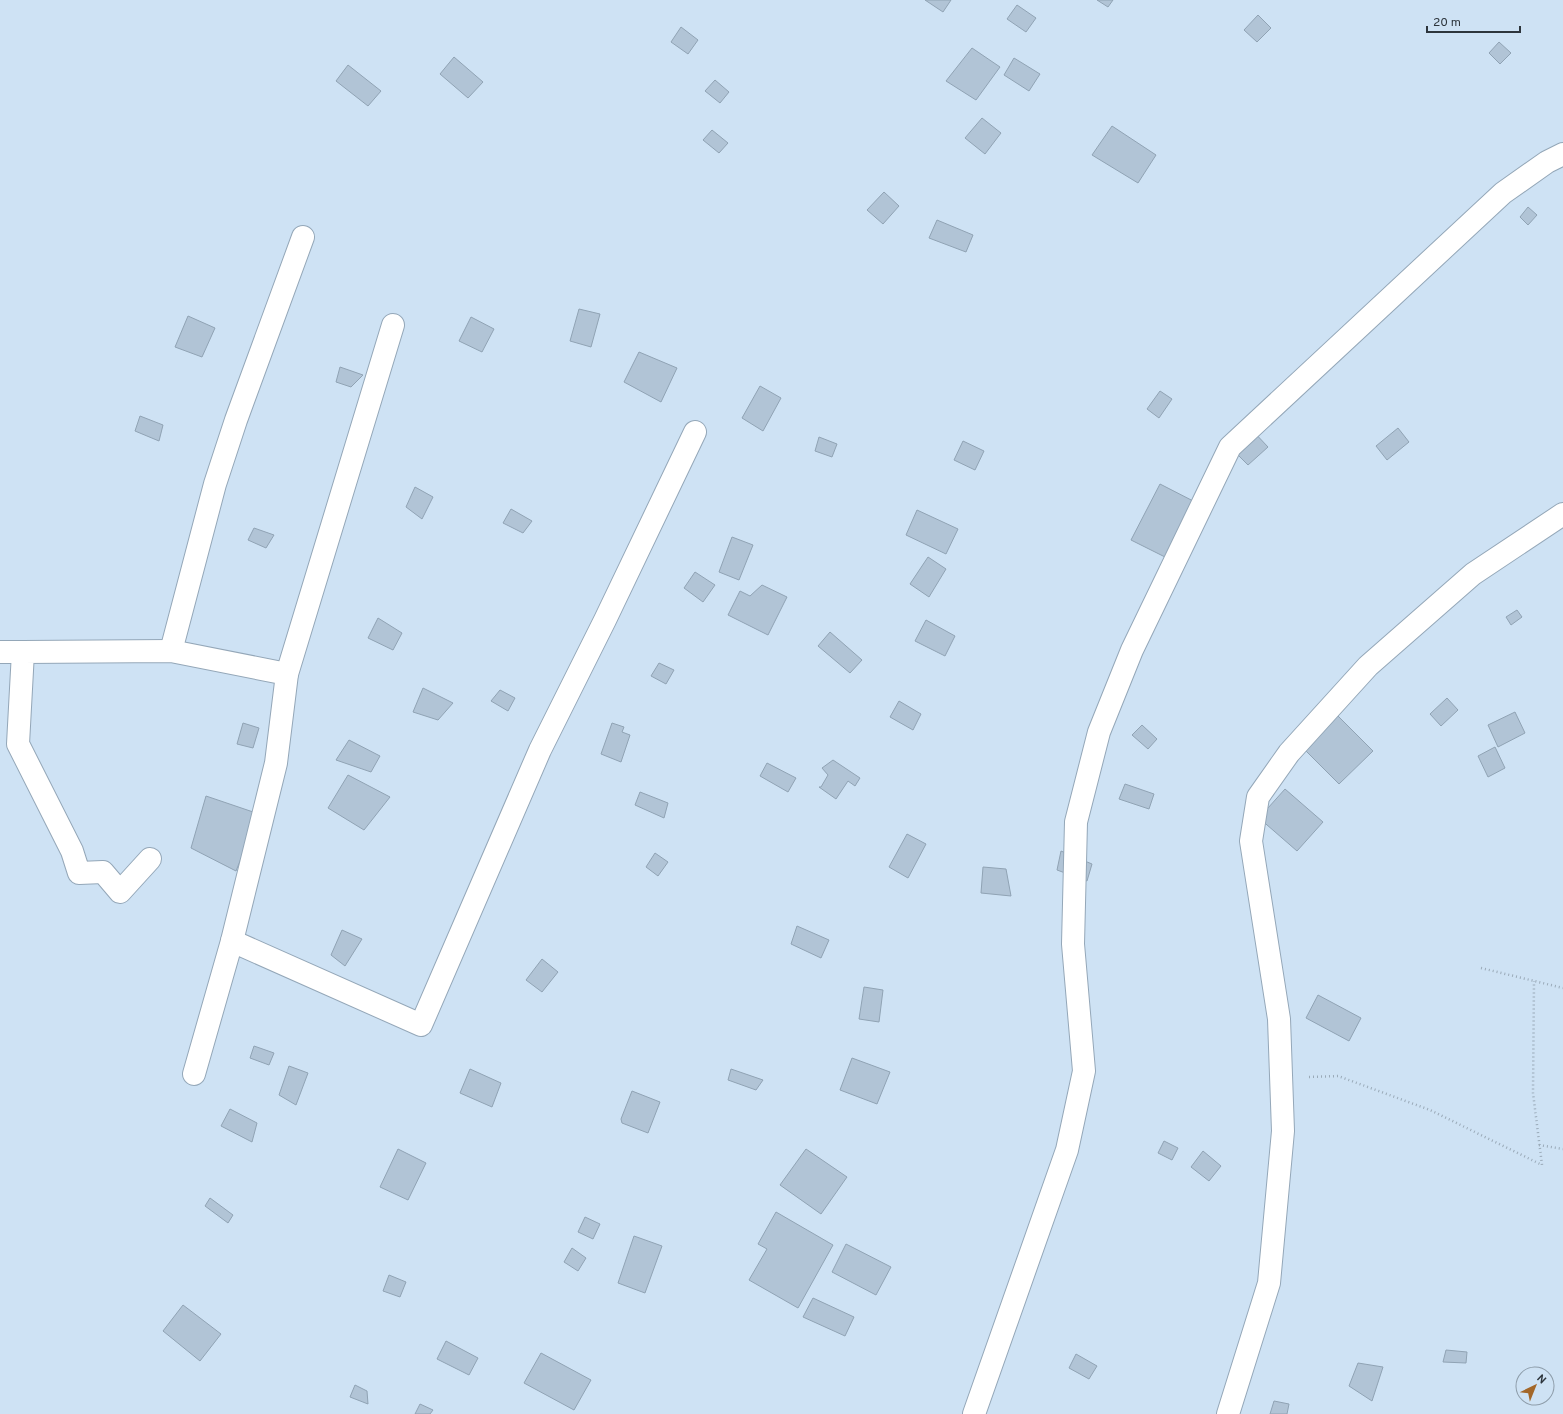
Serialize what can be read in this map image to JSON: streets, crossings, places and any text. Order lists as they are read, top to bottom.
{
  "scale_bar": "20 m",
  "north": "top right"
}
